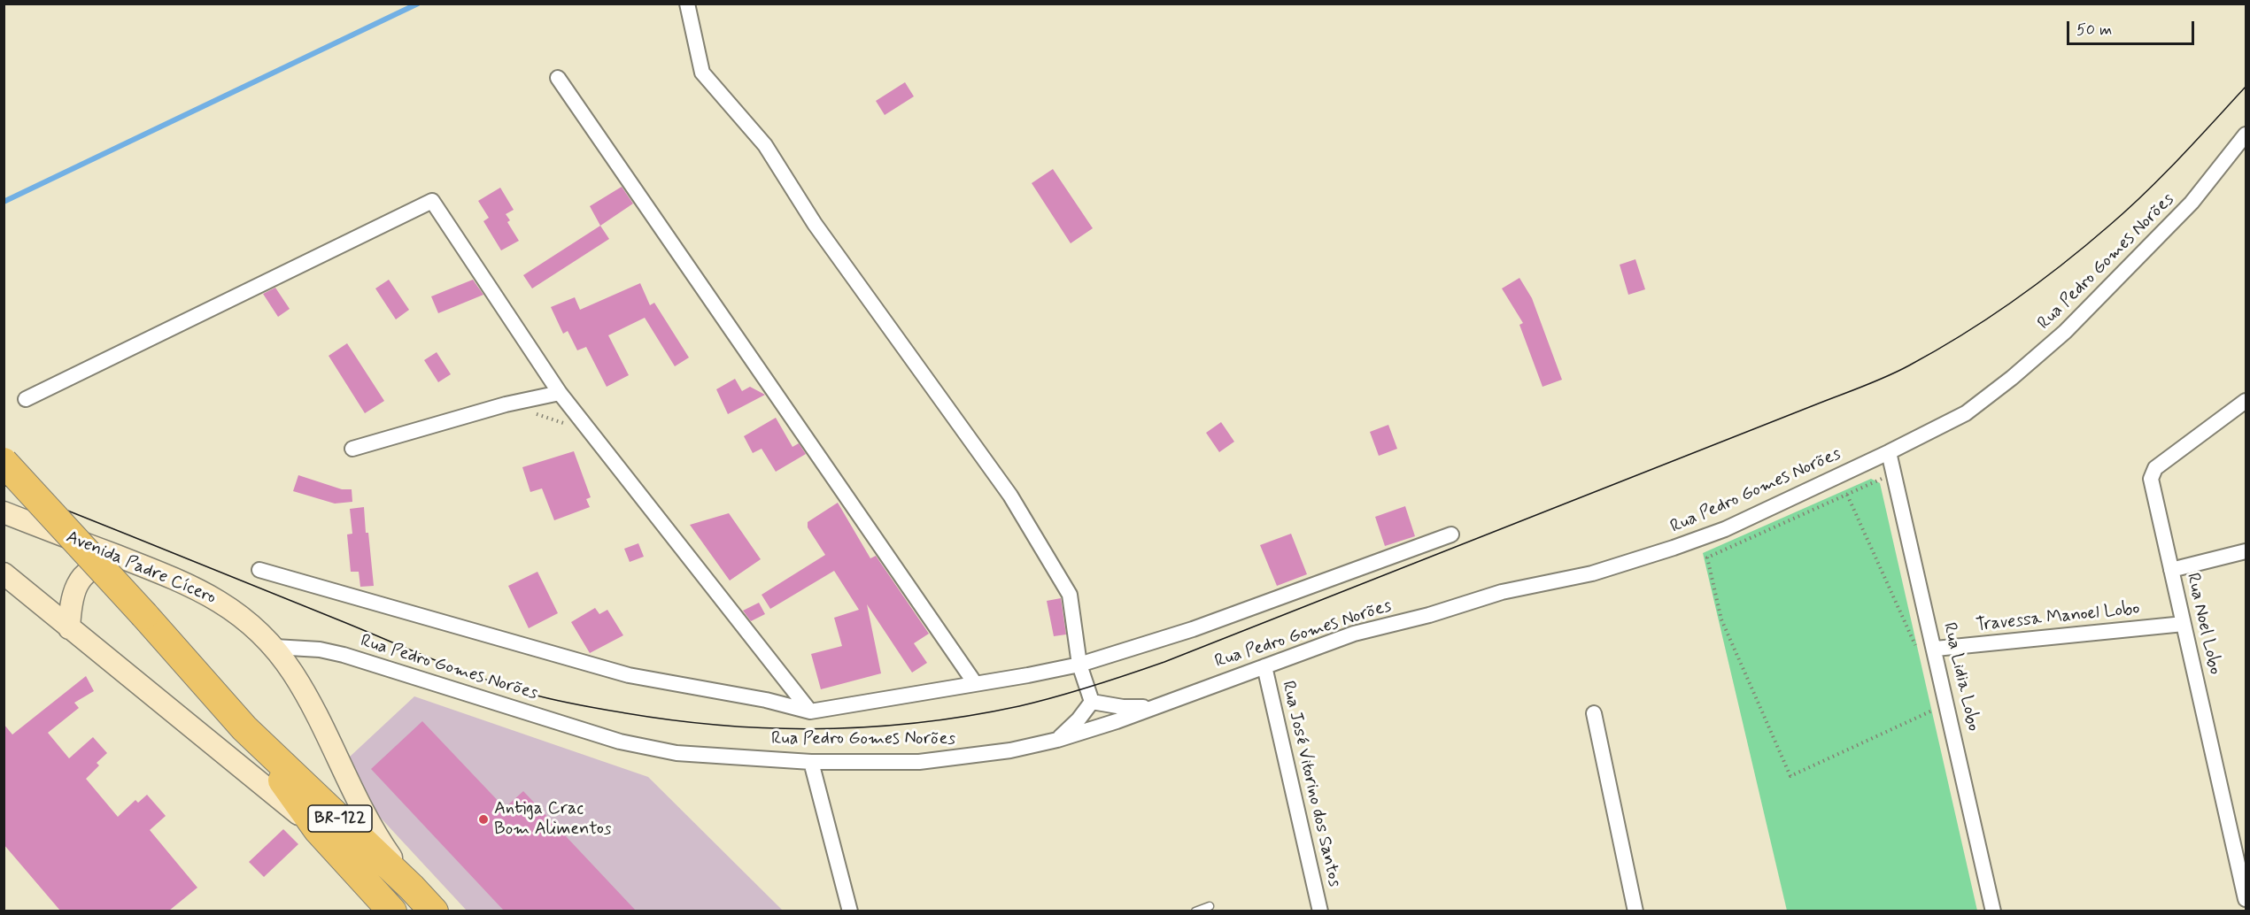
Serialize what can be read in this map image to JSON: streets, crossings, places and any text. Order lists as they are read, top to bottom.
{
  "streets": {
    "highway": ["Avenida Padre Cícero", "BR-122"],
    "street": [
      "Rua Pedro Gomes Norões",
      "Travessa Manoel Lobo",
      "Rua Noel Lobo",
      "Rua Lidia Lobo",
      "Rua José Vitorino dos Santos"
    ]
  },
  "crossings": [
    ["Rua Pedro Gomes Norões", "Avenida Padre Cícero"],
    ["Rua Pedro Gomes Norões", "Rua Lidia Lobo"],
    ["Rua Pedro Gomes Norões", "Rua José Vitorino dos Santos"],
    ["Travessa Manoel Lobo", "Rua Noel Lobo"],
    ["Travessa Manoel Lobo", "Rua Lidia Lobo"]
  ],
  "places": ["Antiga Crac Bom Alimentos"],
  "scale_bar": "50 m"
}
